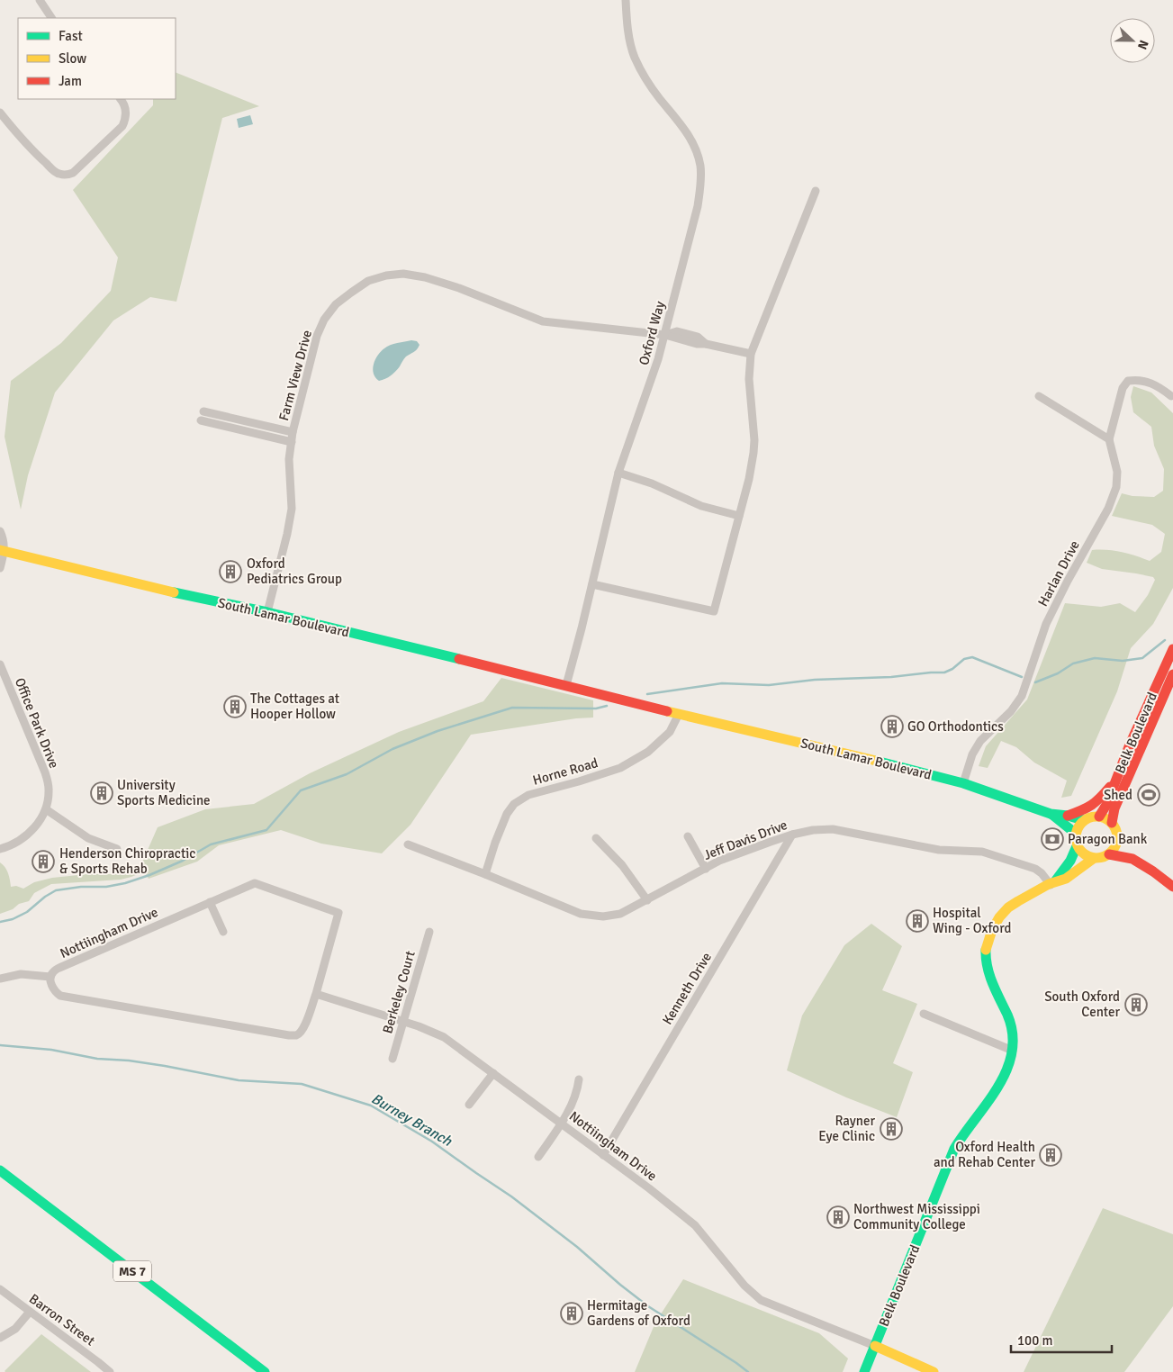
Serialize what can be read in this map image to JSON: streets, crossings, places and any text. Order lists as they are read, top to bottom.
{
  "streets": {
    "main road": ["South Lamar Boulevard", "Belk Boulevard", "MS 7"],
    "street": [
      "Oxford Way",
      "Farm View Drive",
      "Harlan Drive",
      "Office Park Drive",
      "Horne Road",
      "Jeff Davis Drive",
      "Nottiingham Drive",
      "Kenneth Drive",
      "Berkeley Court",
      "Barron Street"
    ]
  },
  "crossings": [
    ["Oxford Way", "Farm View Drive"],
    ["Oxford Way", "South Lamar Boulevard"],
    ["Farm View Drive", "South Lamar Boulevard"],
    ["Harlan Drive", "South Lamar Boulevard"],
    ["South Lamar Boulevard", "Belk Boulevard"],
    ["South Lamar Boulevard", "Horne Road"],
    ["Belk Boulevard", "Jeff Davis Drive"],
    ["Belk Boulevard", "Nottiingham Drive"],
    ["Horne Road", "Jeff Davis Drive"],
    ["Jeff Davis Drive", "Kenneth Drive"],
    ["Nottiingham Drive", "Kenneth Drive"],
    ["Nottiingham Drive", "Berkeley Court"]
  ],
  "water": ["Burney Branch"],
  "places": {
    "building": [
      "Oxford Pediatrics Group",
      "The Cottages at Hooper Hollow",
      "GO Orthodontics",
      "University Sports Medicine",
      "Henderson Chiropractic & Sports Rehab",
      "Hospital Wing - Oxford",
      "South Oxford Center",
      "Rayner Eye Clinic",
      "Oxford Health and Rehab Center",
      "Northwest Mississippi Community College",
      "Hermitage Gardens of Oxford"
    ],
    "sports": ["Shed"],
    "bank": ["Paragon Bank"]
  },
  "legend": ["Fast", "Slow", "Jam"],
  "scale_bar": "100 m",
  "north": "right"
}
